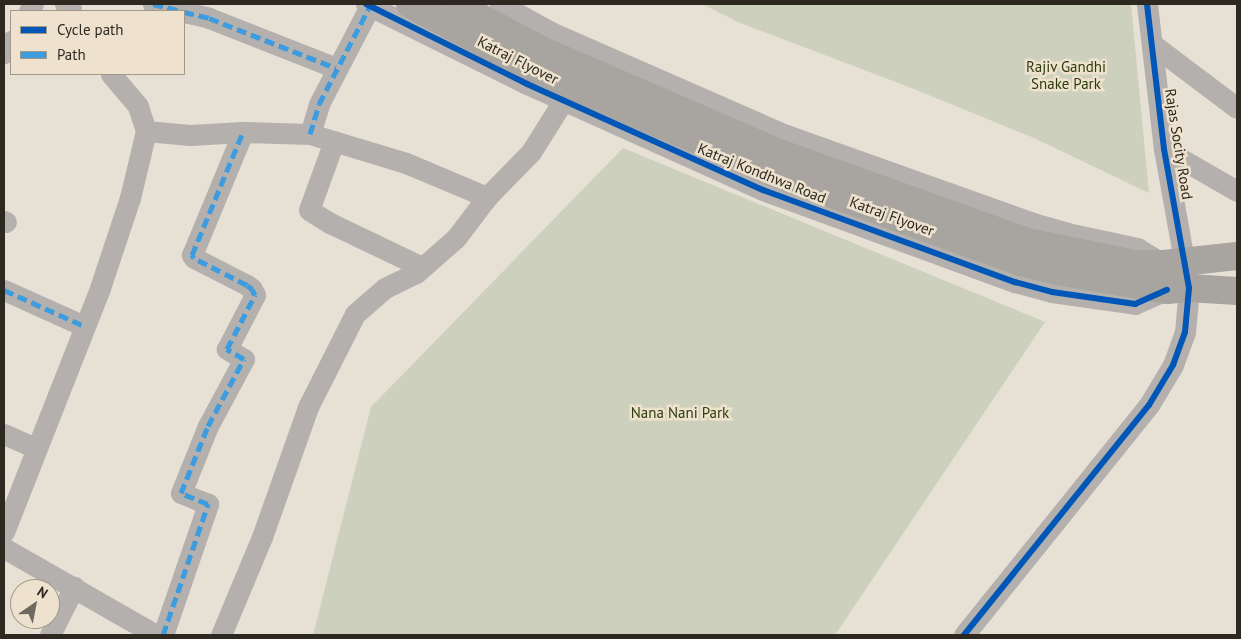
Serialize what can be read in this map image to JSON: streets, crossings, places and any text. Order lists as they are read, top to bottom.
{
  "streets": {
    "highway": ["Katraj Flyover"],
    "street": ["Rajas Socity Road", "Katraj Kondhwa Road"]
  },
  "crossings": [
    ["Katraj Flyover", "Rajas Socity Road"],
    ["Katraj Flyover", "Katraj Kondhwa Road"],
    ["Rajas Socity Road", "Katraj Kondhwa Road"]
  ],
  "parks": ["Rajiv Gandhi Snake Park", "Nana Nani Park"],
  "legend": ["Cycle path", "Path"],
  "north": "top right"
}
